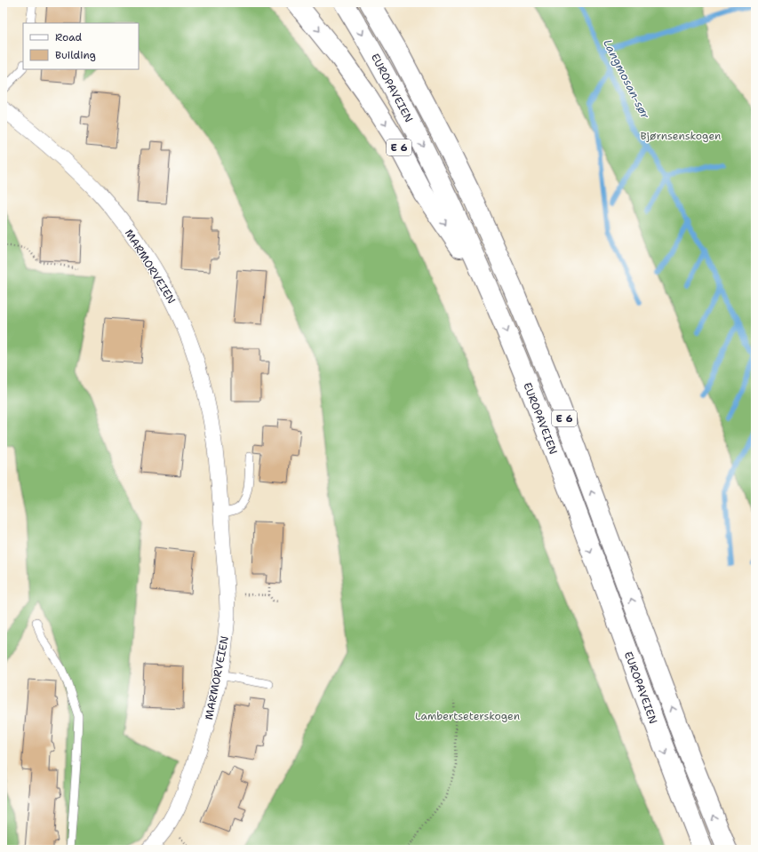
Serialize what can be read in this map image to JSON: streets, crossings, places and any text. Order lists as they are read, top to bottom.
{
  "streets": {
    "highway": ["EUROPAVEIEN", "E 6"],
    "street": ["MARMORVEIEN"]
  },
  "crossings": [
    ["EUROPAVEIEN", "E 6"]
  ],
  "water": ["Langmosan-sør"],
  "parks": ["Bjørnsenskogen", "Lambertseterskogen"],
  "legend": ["Road", "Building"]
}
